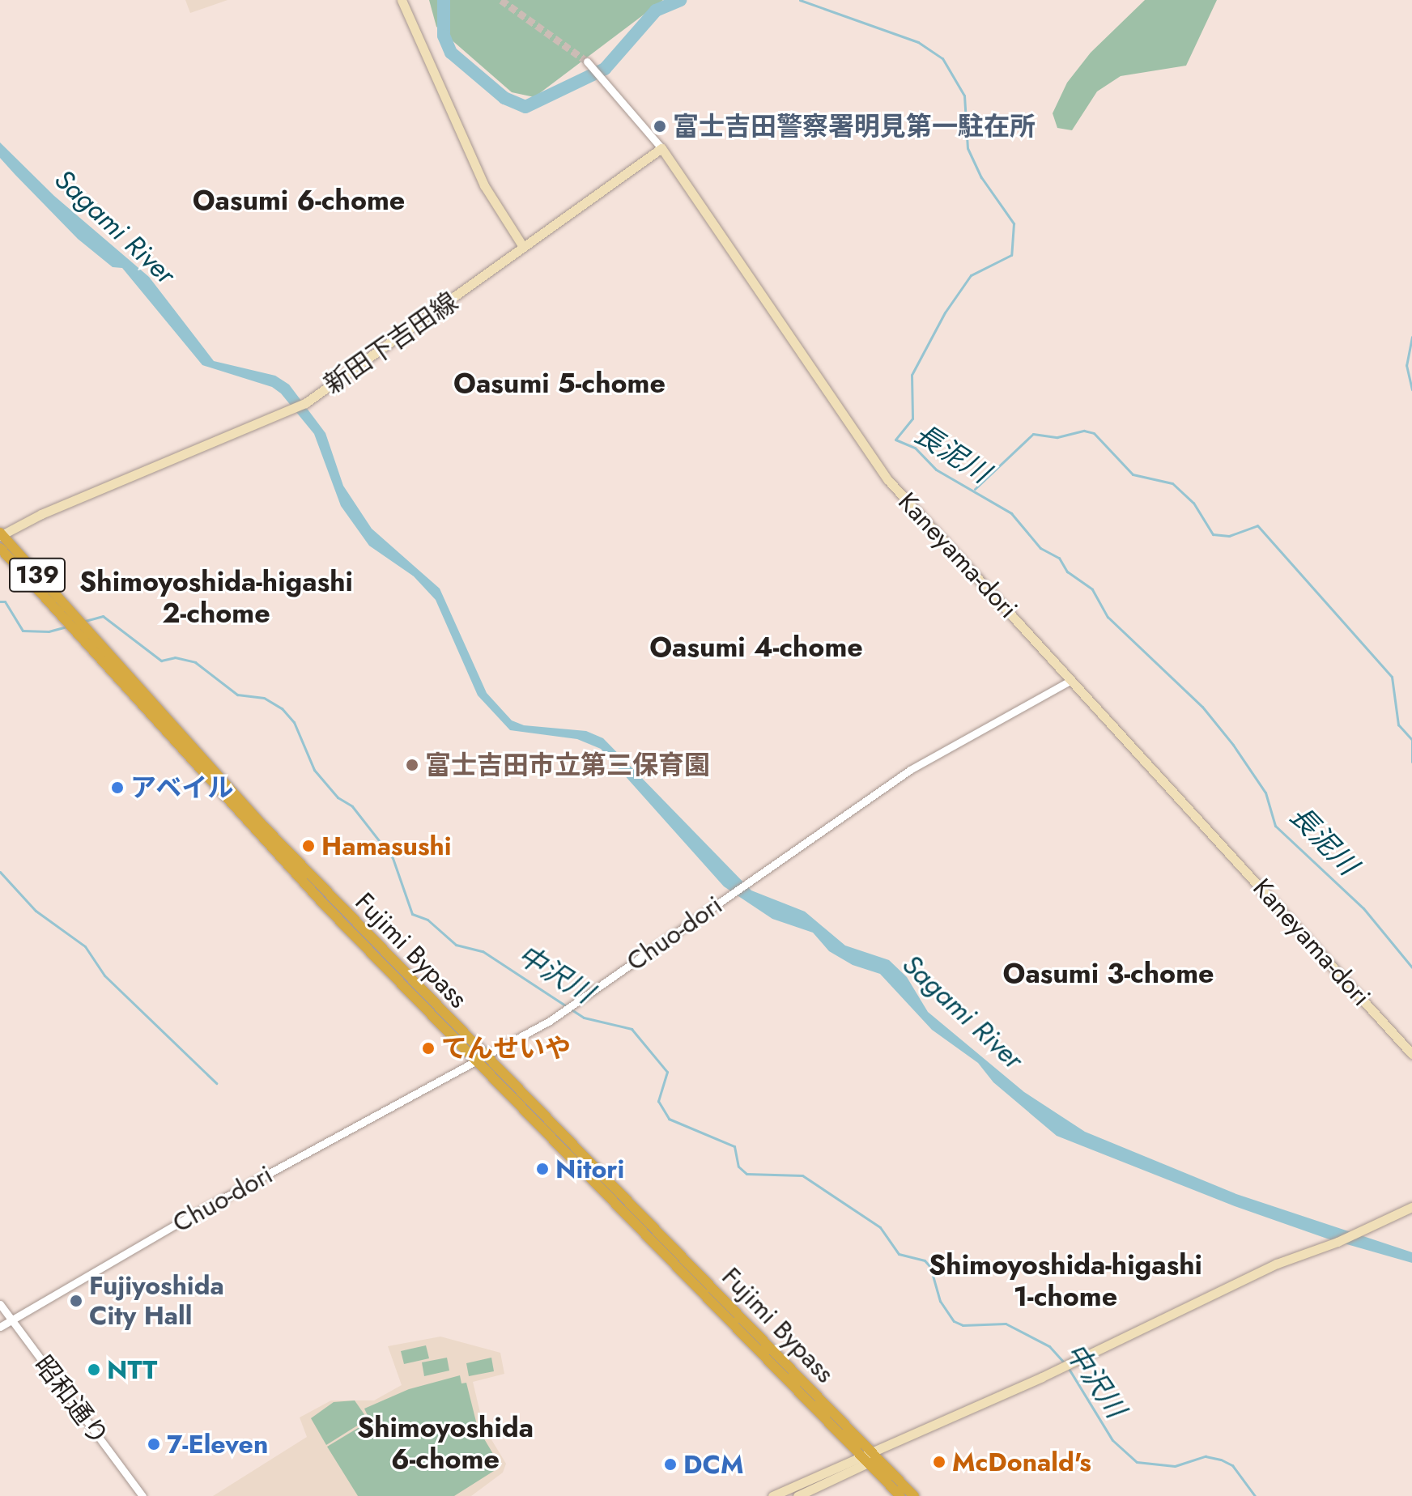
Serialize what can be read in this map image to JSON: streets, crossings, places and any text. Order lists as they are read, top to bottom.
{
  "streets": {
    "highway": ["139", "Fujimi Bypass"],
    "main road": ["新田下吉田線", "Kaneyama-dori"],
    "street": ["Chuo-dori", "昭和通り"]
  },
  "crossings": [
    ["新田下吉田線", "Fujimi Bypass"],
    ["Kaneyama-dori", "Chuo-dori"],
    ["Chuo-dori", "Fujimi Bypass"],
    ["Chuo-dori", "昭和通り"]
  ],
  "districts": [
    "Oasumi 6-chome",
    "Oasumi 5-chome",
    "Shimoyoshida-higashi 2-chome",
    "Oasumi 4-chome",
    "Oasumi 3-chome",
    "Shimoyoshida-higashi 1-chome",
    "Shimoyoshida 6-chome"
  ],
  "water": ["Sagami River", "長泥川", "中沢川"],
  "places": [
    "富士吉田警察署明見第一駐在所",
    "富士吉田市立第三保育園",
    "アベイル",
    "Hamasushi",
    "てんせいや",
    "Nitori",
    "Fujiyoshida City Hall",
    "NTT",
    "7-Eleven",
    "McDonald's",
    "DCM"
  ]
}
